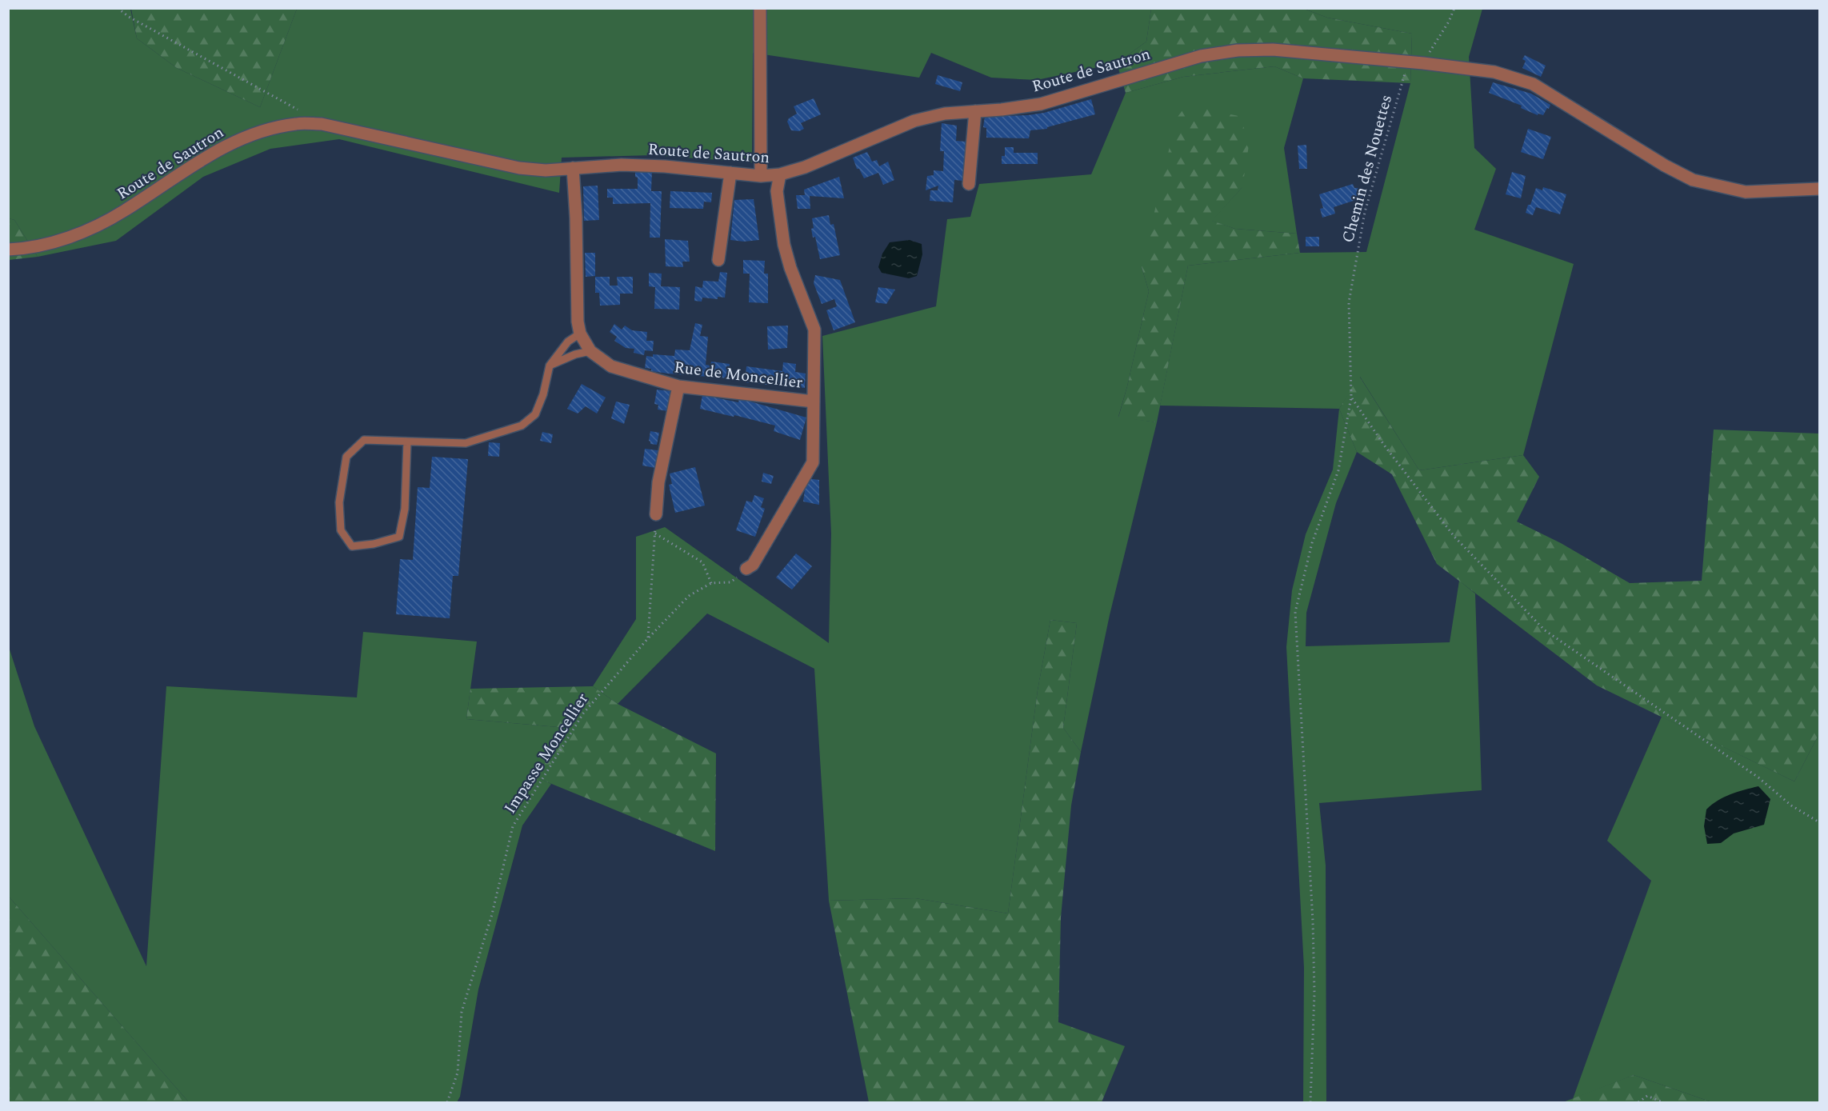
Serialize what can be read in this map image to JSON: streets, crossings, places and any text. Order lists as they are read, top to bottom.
{
  "streets": {
    "street": ["Route de Sautron", "Rue de Moncellier"],
    "path": ["Chemin des Nouettes", "Impasse Moncellier"]
  },
  "crossings": [
    ["Route de Sautron", "Chemin des Nouettes"],
    ["Route de Sautron", "Rue de Moncellier"]
  ]
}
